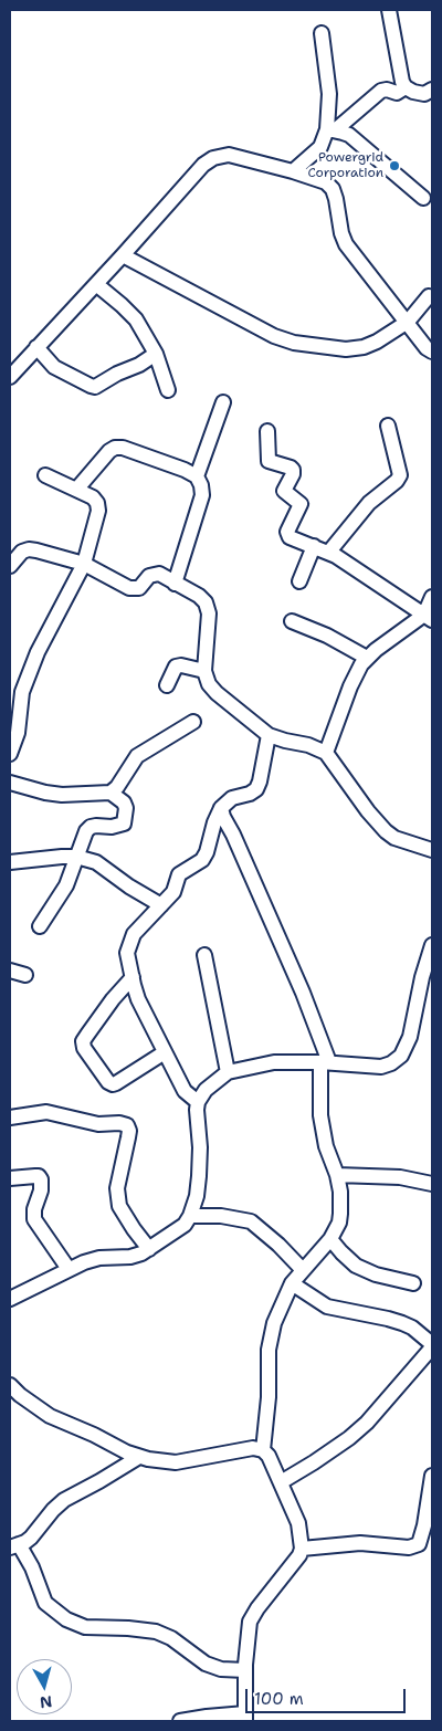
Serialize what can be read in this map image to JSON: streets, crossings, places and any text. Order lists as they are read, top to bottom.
{
  "places": ["Powergrid Corporation"],
  "scale_bar": "100 m",
  "north": "bottom"
}
